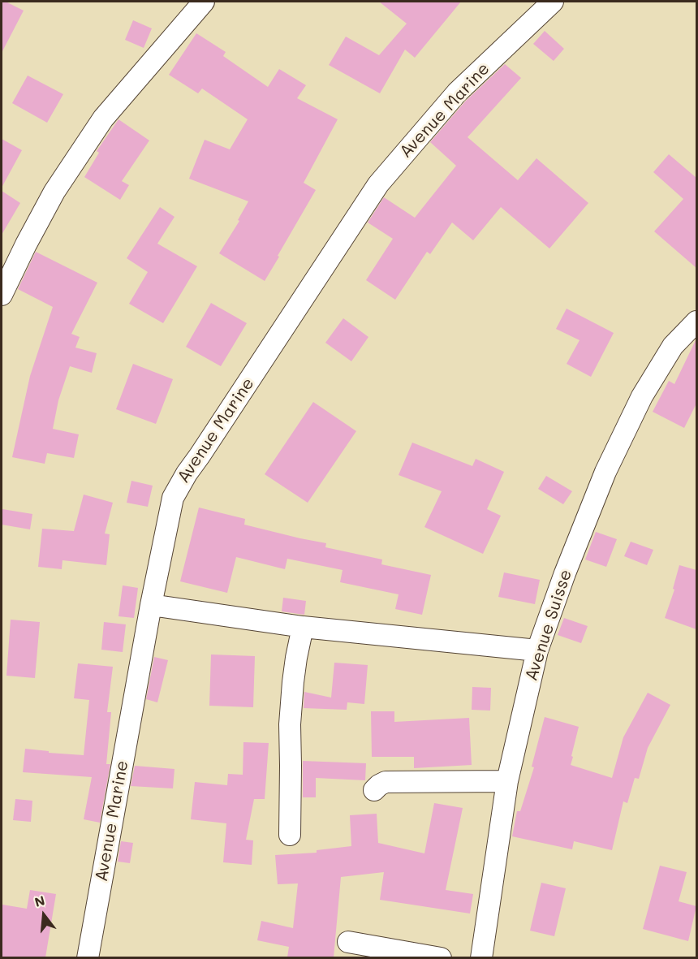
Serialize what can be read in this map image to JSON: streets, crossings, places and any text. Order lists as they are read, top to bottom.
{
  "streets": {
    "street": ["Avenue Marine", "Avenue Suisse"]
  },
  "north": "top"
}
